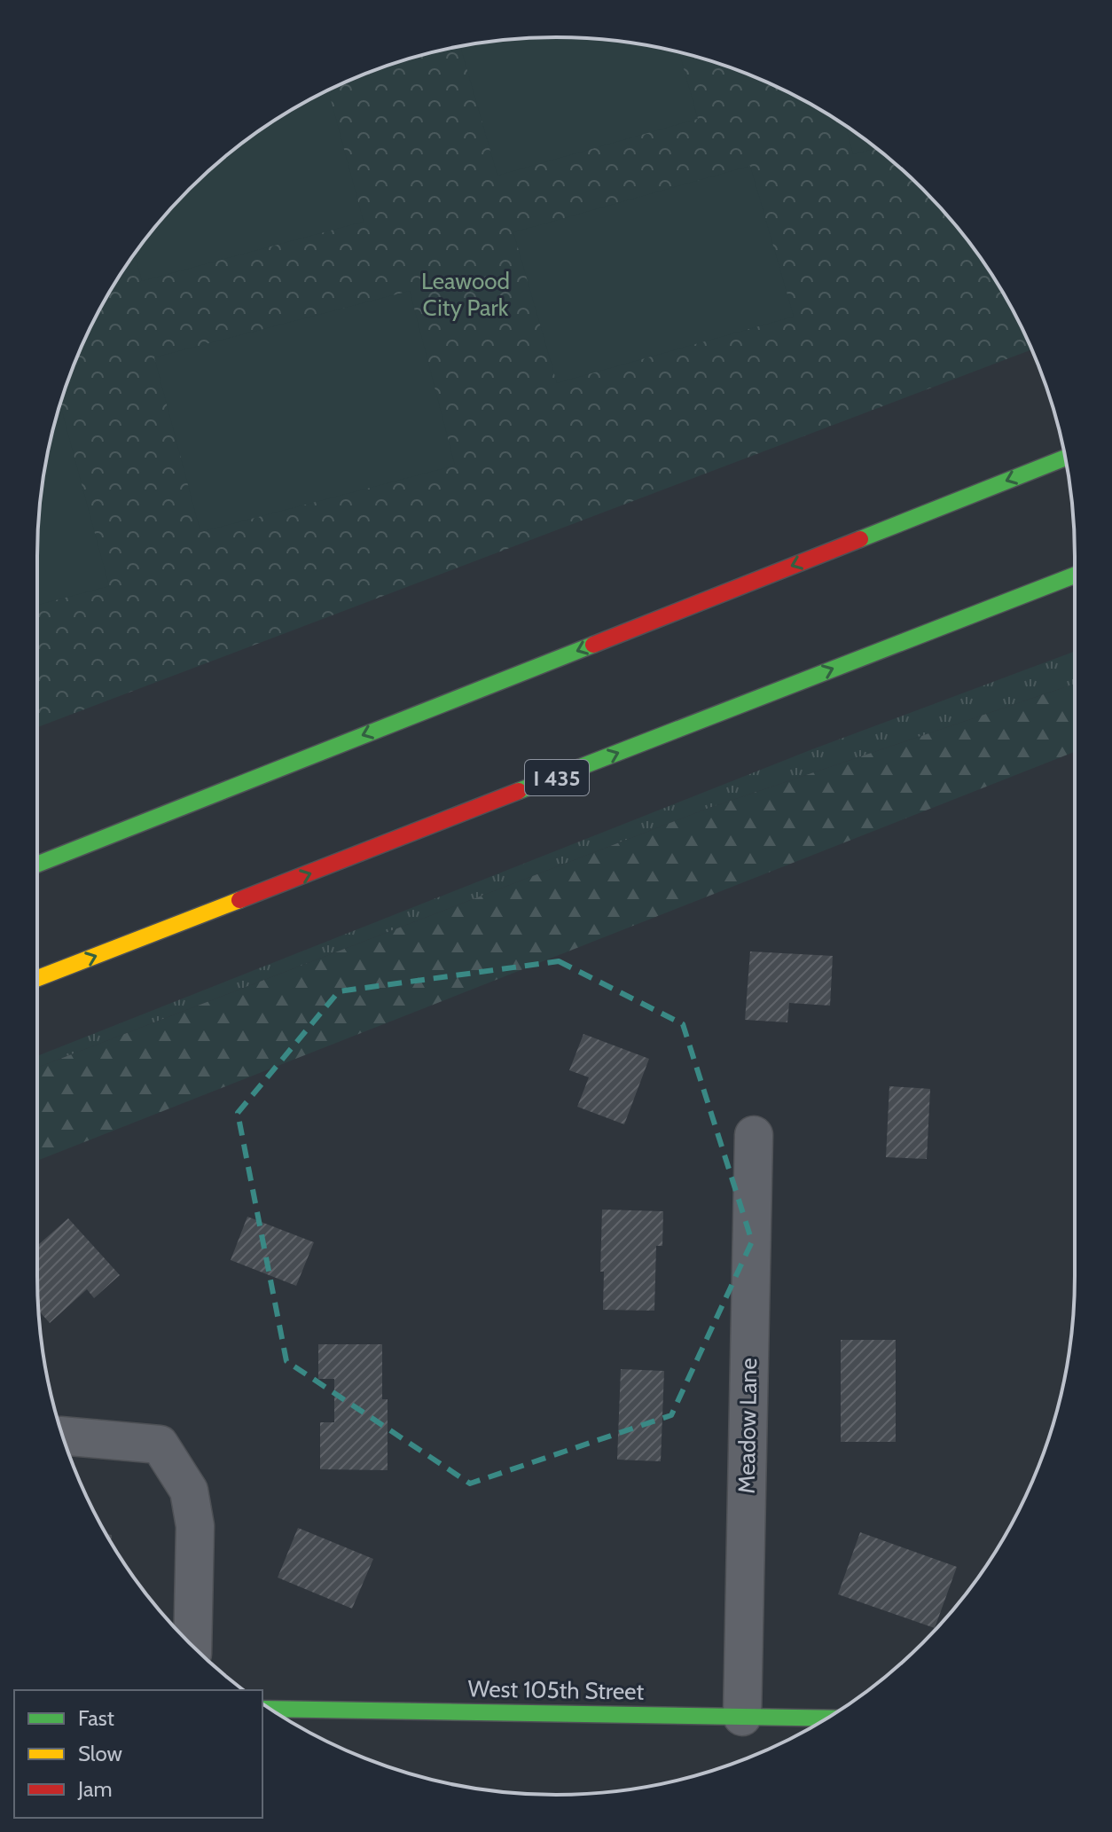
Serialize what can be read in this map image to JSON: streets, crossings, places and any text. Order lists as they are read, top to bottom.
{
  "streets": {
    "main road": ["I 435", "West 105th Street"],
    "street": ["Meadow Lane"]
  },
  "crossings": [
    ["Meadow Lane", "West 105th Street"]
  ],
  "parks": ["Leawood City Park"],
  "legend": ["Fast", "Slow", "Jam"]
}
